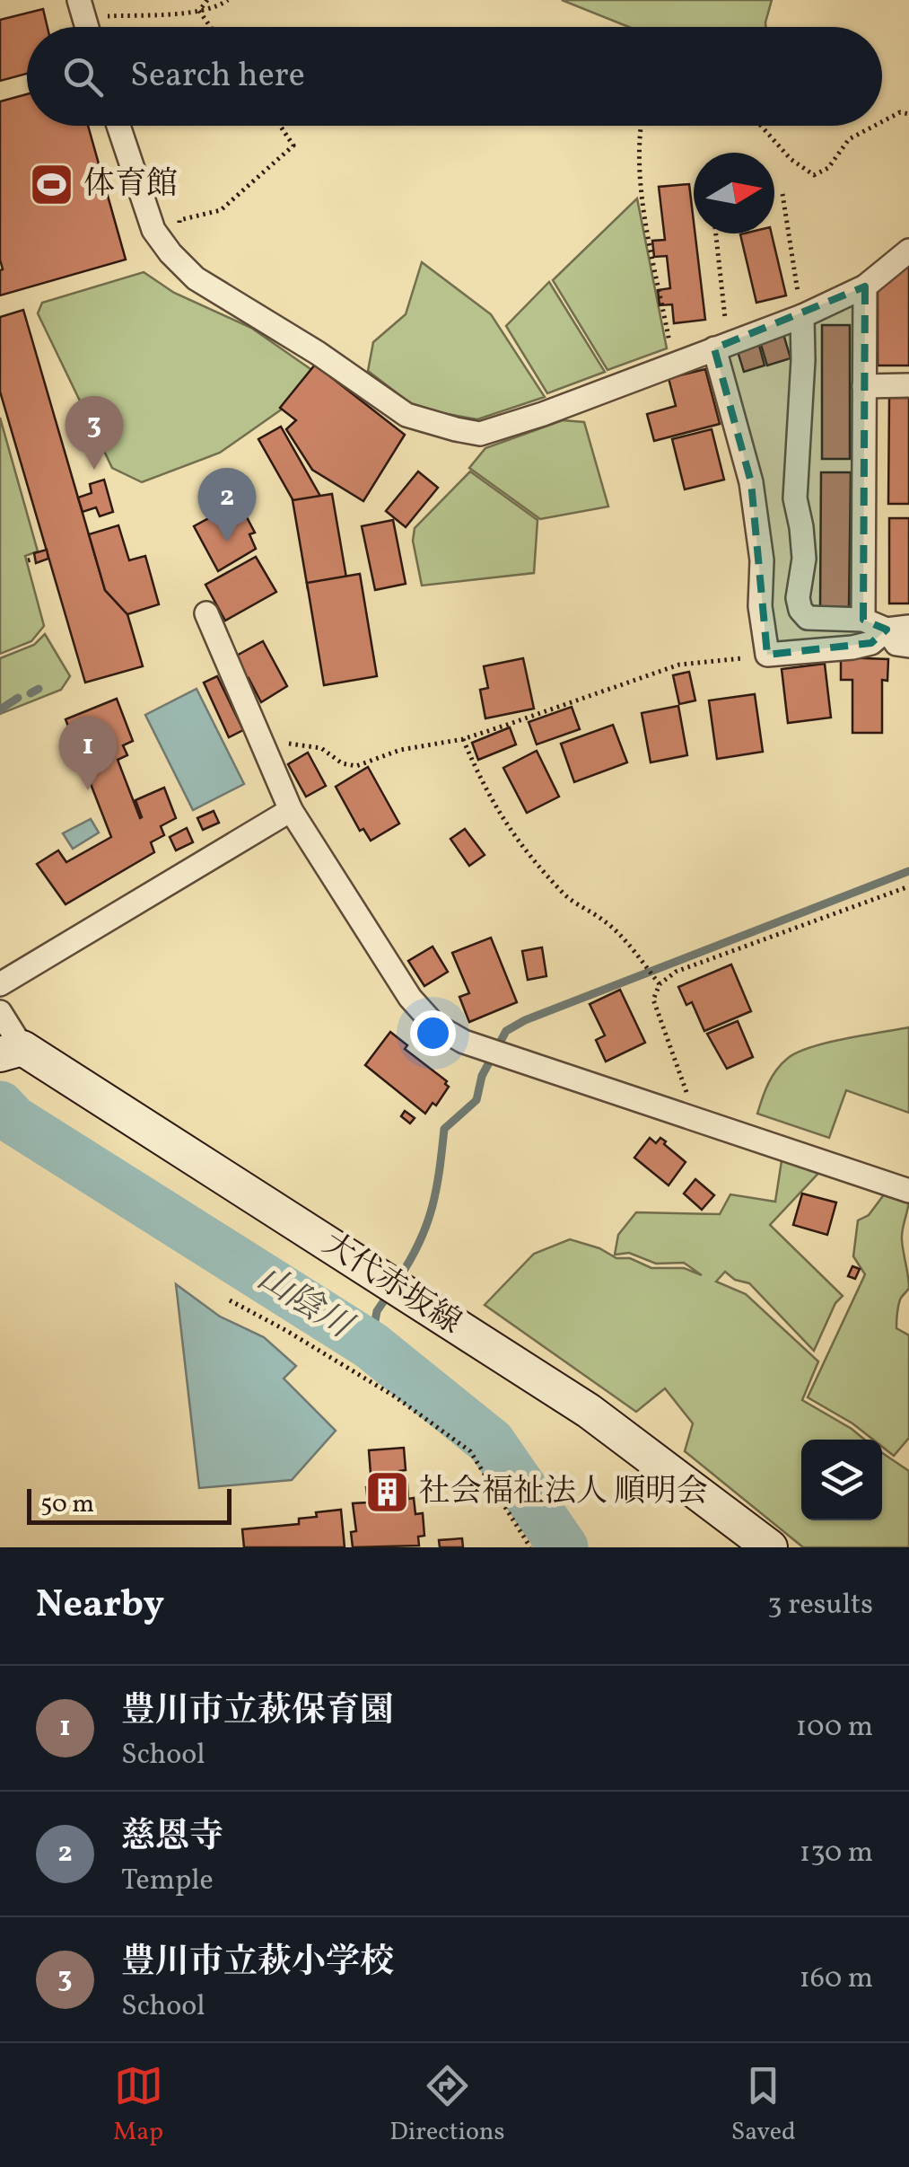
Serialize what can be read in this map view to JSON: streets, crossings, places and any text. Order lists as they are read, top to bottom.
{
  "streets": {
    "main road": ["大代赤坂線"]
  },
  "water": ["山陰川"],
  "places": {
    "sports": ["体育館"],
    "building": ["社会福祉法人 順明会"]
  },
  "scale_bar": "50 m",
  "north": "right",
  "page": {
    "search": "Search here",
    "pins": ["3", "2", "1"],
    "scale": "50 m",
    "heading": ["Nearby", "3 results"],
    "list": [
      {
        "mark": "1",
        "name": "豊川市立萩保育園",
        "note": "School",
        "value": "100 m"
      },
      {
        "mark": "2",
        "name": "慈恩寺",
        "note": "Temple",
        "value": "130 m"
      },
      {
        "mark": "3",
        "name": "豊川市立萩小学校",
        "note": "School",
        "value": "160 m"
      }
    ],
    "nav": ["Map", "Directions", "Saved"]
  }
}
